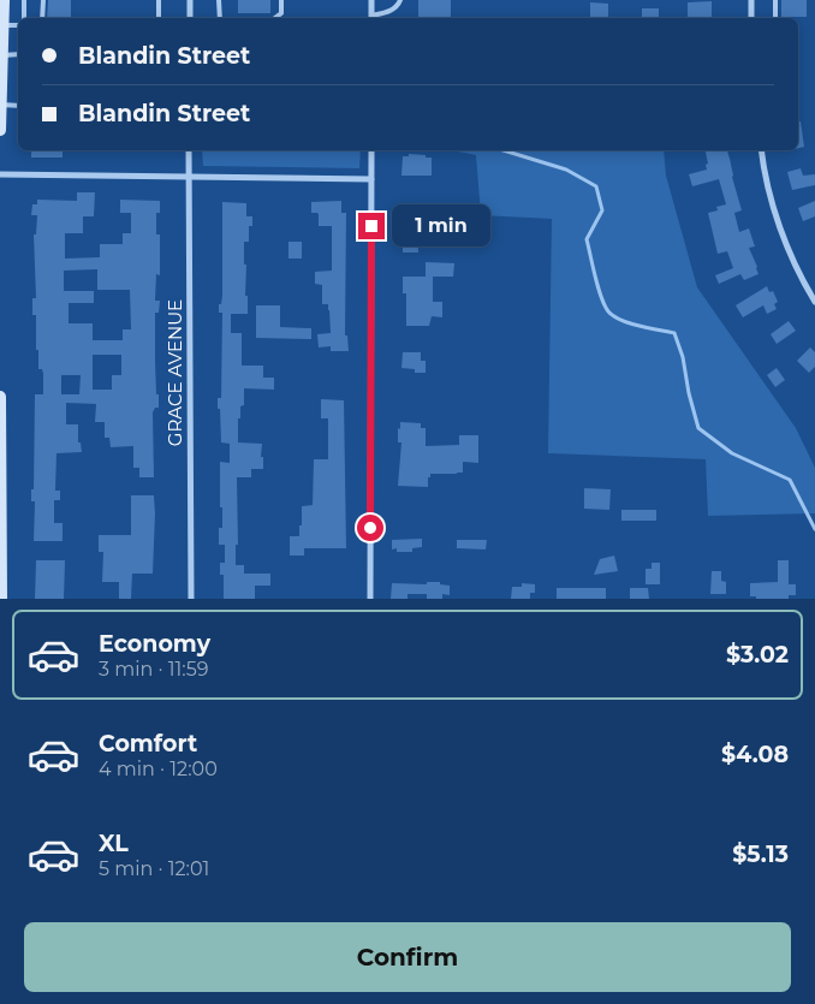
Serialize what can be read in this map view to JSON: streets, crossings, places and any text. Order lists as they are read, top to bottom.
{
  "streets": {
    "street": ["GRACE AVENUE"]
  },
  "page": {
    "banner": ["Blandin Street", "Blandin Street"],
    "bubble": "1 min",
    "list": [
      {
        "name": "Economy",
        "note": "3 min · 11:59",
        "value": "$3.02"
      },
      {
        "name": "Comfort",
        "note": "4 min · 12:00",
        "value": "$4.08"
      },
      {
        "name": "XL",
        "note": "5 min · 12:01",
        "value": "$5.13"
      }
    ],
    "buttons": "Confirm"
  }
}
